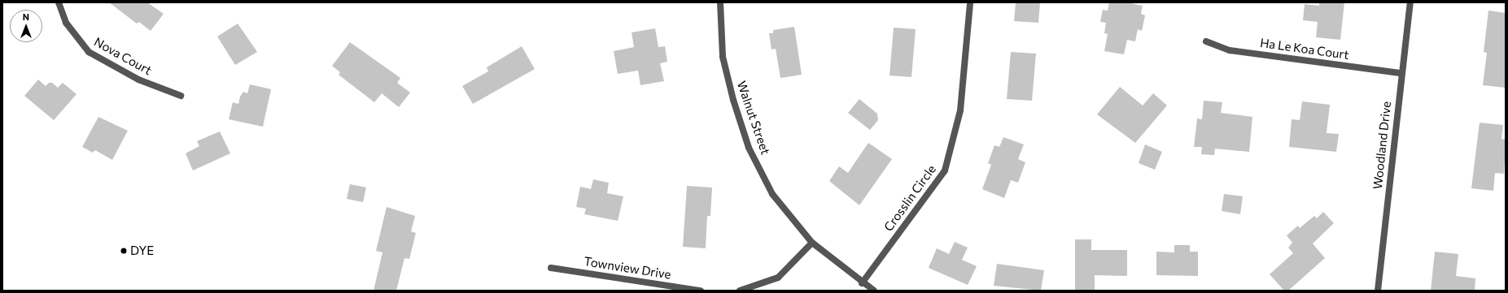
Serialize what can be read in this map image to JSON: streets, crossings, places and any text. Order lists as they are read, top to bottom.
{
  "streets": {
    "street": [
      "Ha Le Koa Court",
      "Nova Court",
      "Walnut Street",
      "Woodland Drive",
      "Crosslin Circle",
      "Townview Drive"
    ]
  },
  "crossings": [
    ["Ha Le Koa Court", "Woodland Drive"],
    ["Walnut Street", "Crosslin Circle"]
  ],
  "places": ["DYE"],
  "north": "top"
}
